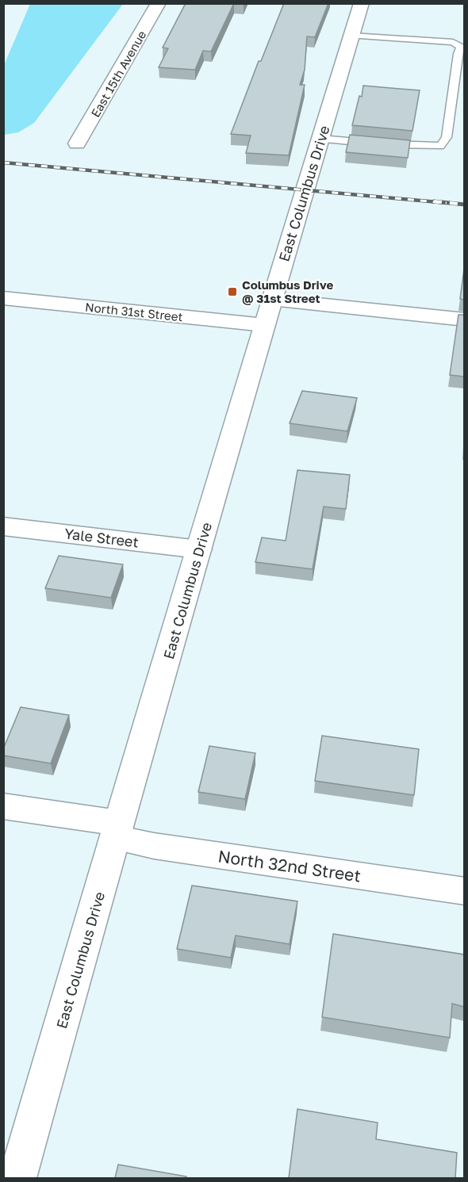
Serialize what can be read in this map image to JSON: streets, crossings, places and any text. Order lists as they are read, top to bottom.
{
  "streets": {
    "main road": [
      "East 15th Avenue",
      "East Columbus Drive",
      "North 31st Street",
      "Yale Street",
      "North 32nd Street"
    ]
  },
  "crossings": [
    ["East Columbus Drive", "North 31st Street"],
    ["East Columbus Drive", "Yale Street"],
    ["East Columbus Drive", "North 32nd Street"]
  ],
  "places": {
    "transit": ["Columbus Drive @ 31st Street"]
  }
}
